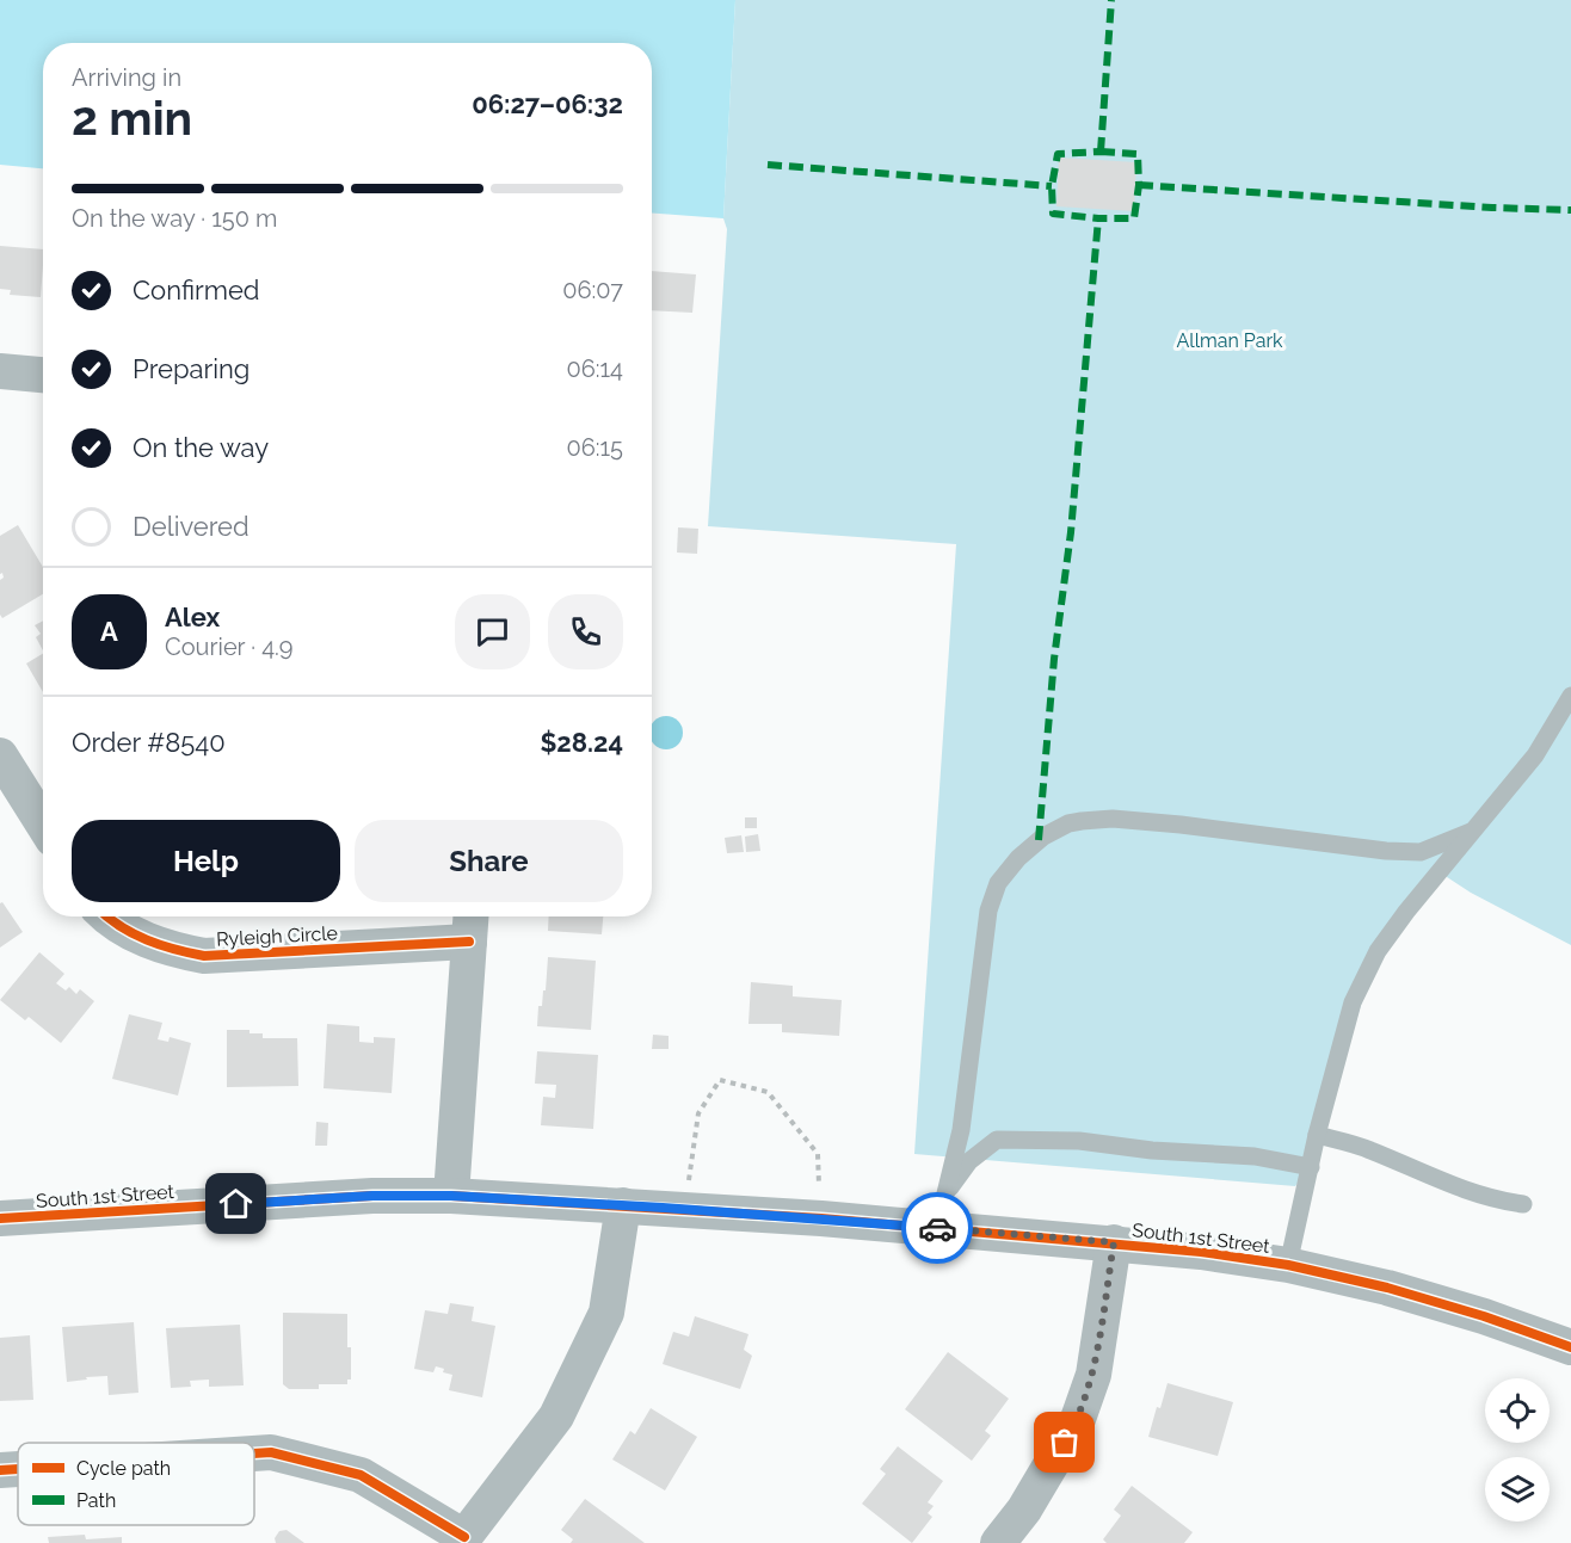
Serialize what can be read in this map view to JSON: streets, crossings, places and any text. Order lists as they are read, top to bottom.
{
  "streets": {
    "street": ["Ryleigh Circle", "South 1st Street"]
  },
  "crossings": [
    ["Ryleigh Circle", "South 1st Street"]
  ],
  "parks": ["Allman Park"],
  "legend": ["Cycle path", "Path"],
  "page": {
    "heading": ["2 min", "Arriving in", "06:27–06:32"],
    "panel": [
      "Alex",
      "Courier · 4.9",
      "Order #8540",
      "$28.24"
    ],
    "bar": "On the way · 150 m",
    "list": [
      ["Confirmed", "06:07"],
      ["Preparing", "06:14"],
      ["On the way", "06:15"],
      "Delivered"
    ],
    "round": "A",
    "buttons": ["Help", "Share"]
  }
}
